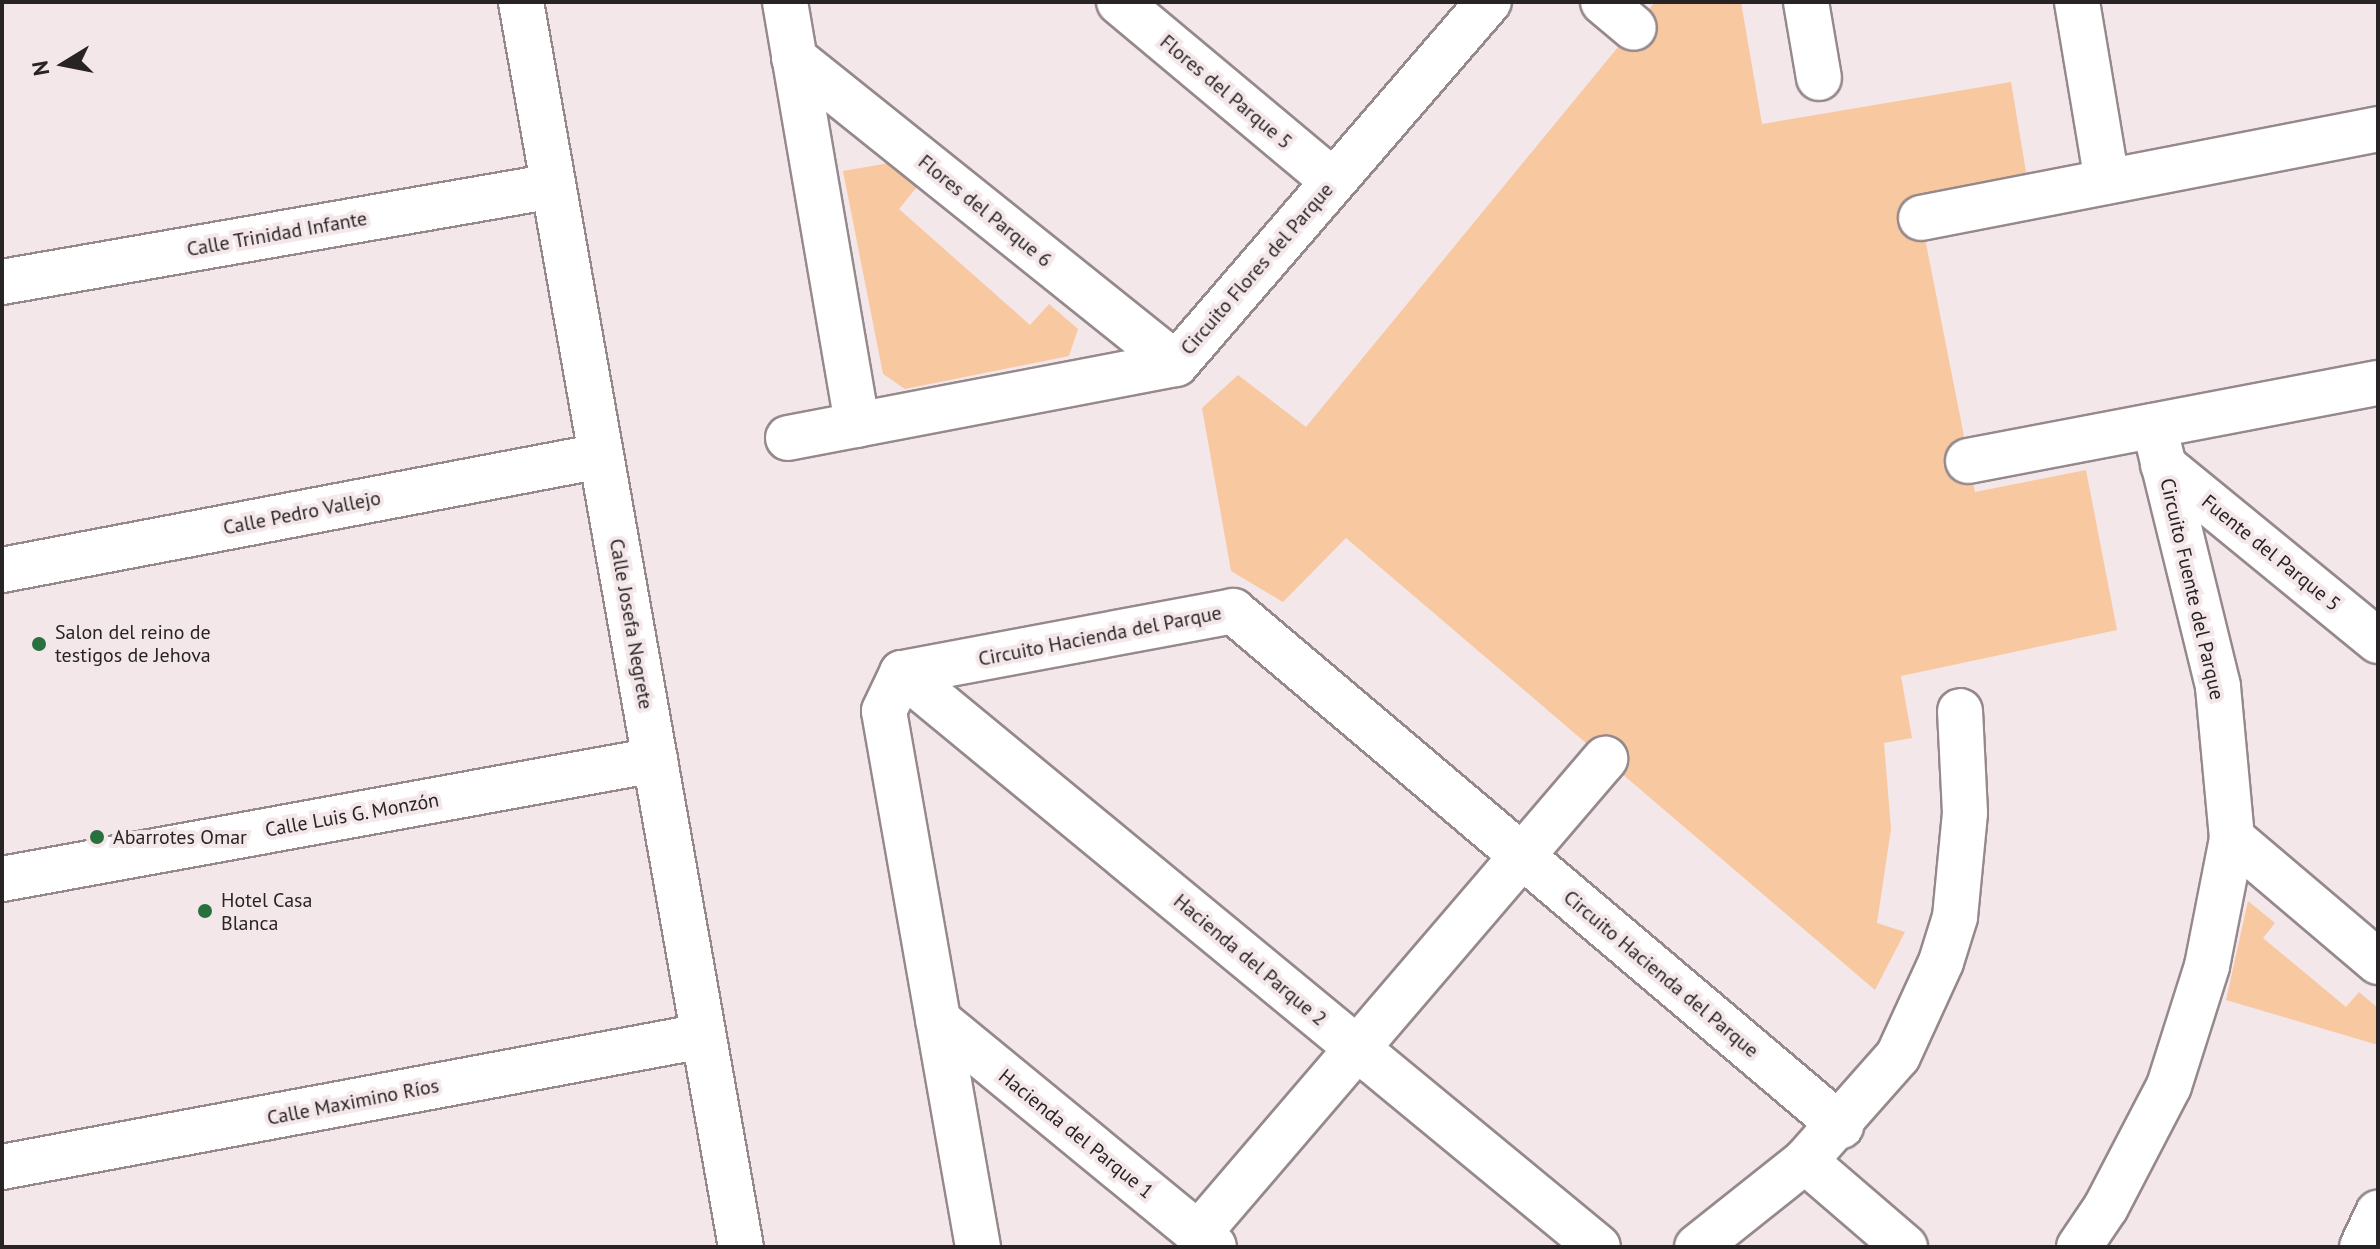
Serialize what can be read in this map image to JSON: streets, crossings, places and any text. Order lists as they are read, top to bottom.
{
  "streets": {
    "street": [
      "Flores del Parque 5",
      "Flores del Parque 6",
      "Calle Trinidad Infante",
      "Circuito Flores del Parque",
      "Calle Pedro Vallejo",
      "Fuente del Parque 5",
      "Circuito Fuente del Parque",
      "Calle Josefa Negrete",
      "Circuito Hacienda del Parque",
      "Calle Luis G. Monzón",
      "Hacienda del Parque 2",
      "Calle Maximino Ríos",
      "Hacienda del Parque 1"
    ]
  },
  "crossings": [
    ["Flores del Parque 5", "Circuito Flores del Parque"],
    ["Flores del Parque 6", "Circuito Flores del Parque"],
    ["Calle Trinidad Infante", "Calle Josefa Negrete"],
    ["Calle Pedro Vallejo", "Calle Josefa Negrete"],
    ["Fuente del Parque 5", "Circuito Fuente del Parque"],
    ["Calle Josefa Negrete", "Calle Luis G. Monzón"],
    ["Calle Josefa Negrete", "Calle Maximino Ríos"],
    ["Circuito Hacienda del Parque", "Hacienda del Parque 2"]
  ],
  "places": ["Salon del reino de testigos de Jehova", "Abarrotes Omar", "Hotel Casa Blanca"],
  "north": "left"
}
